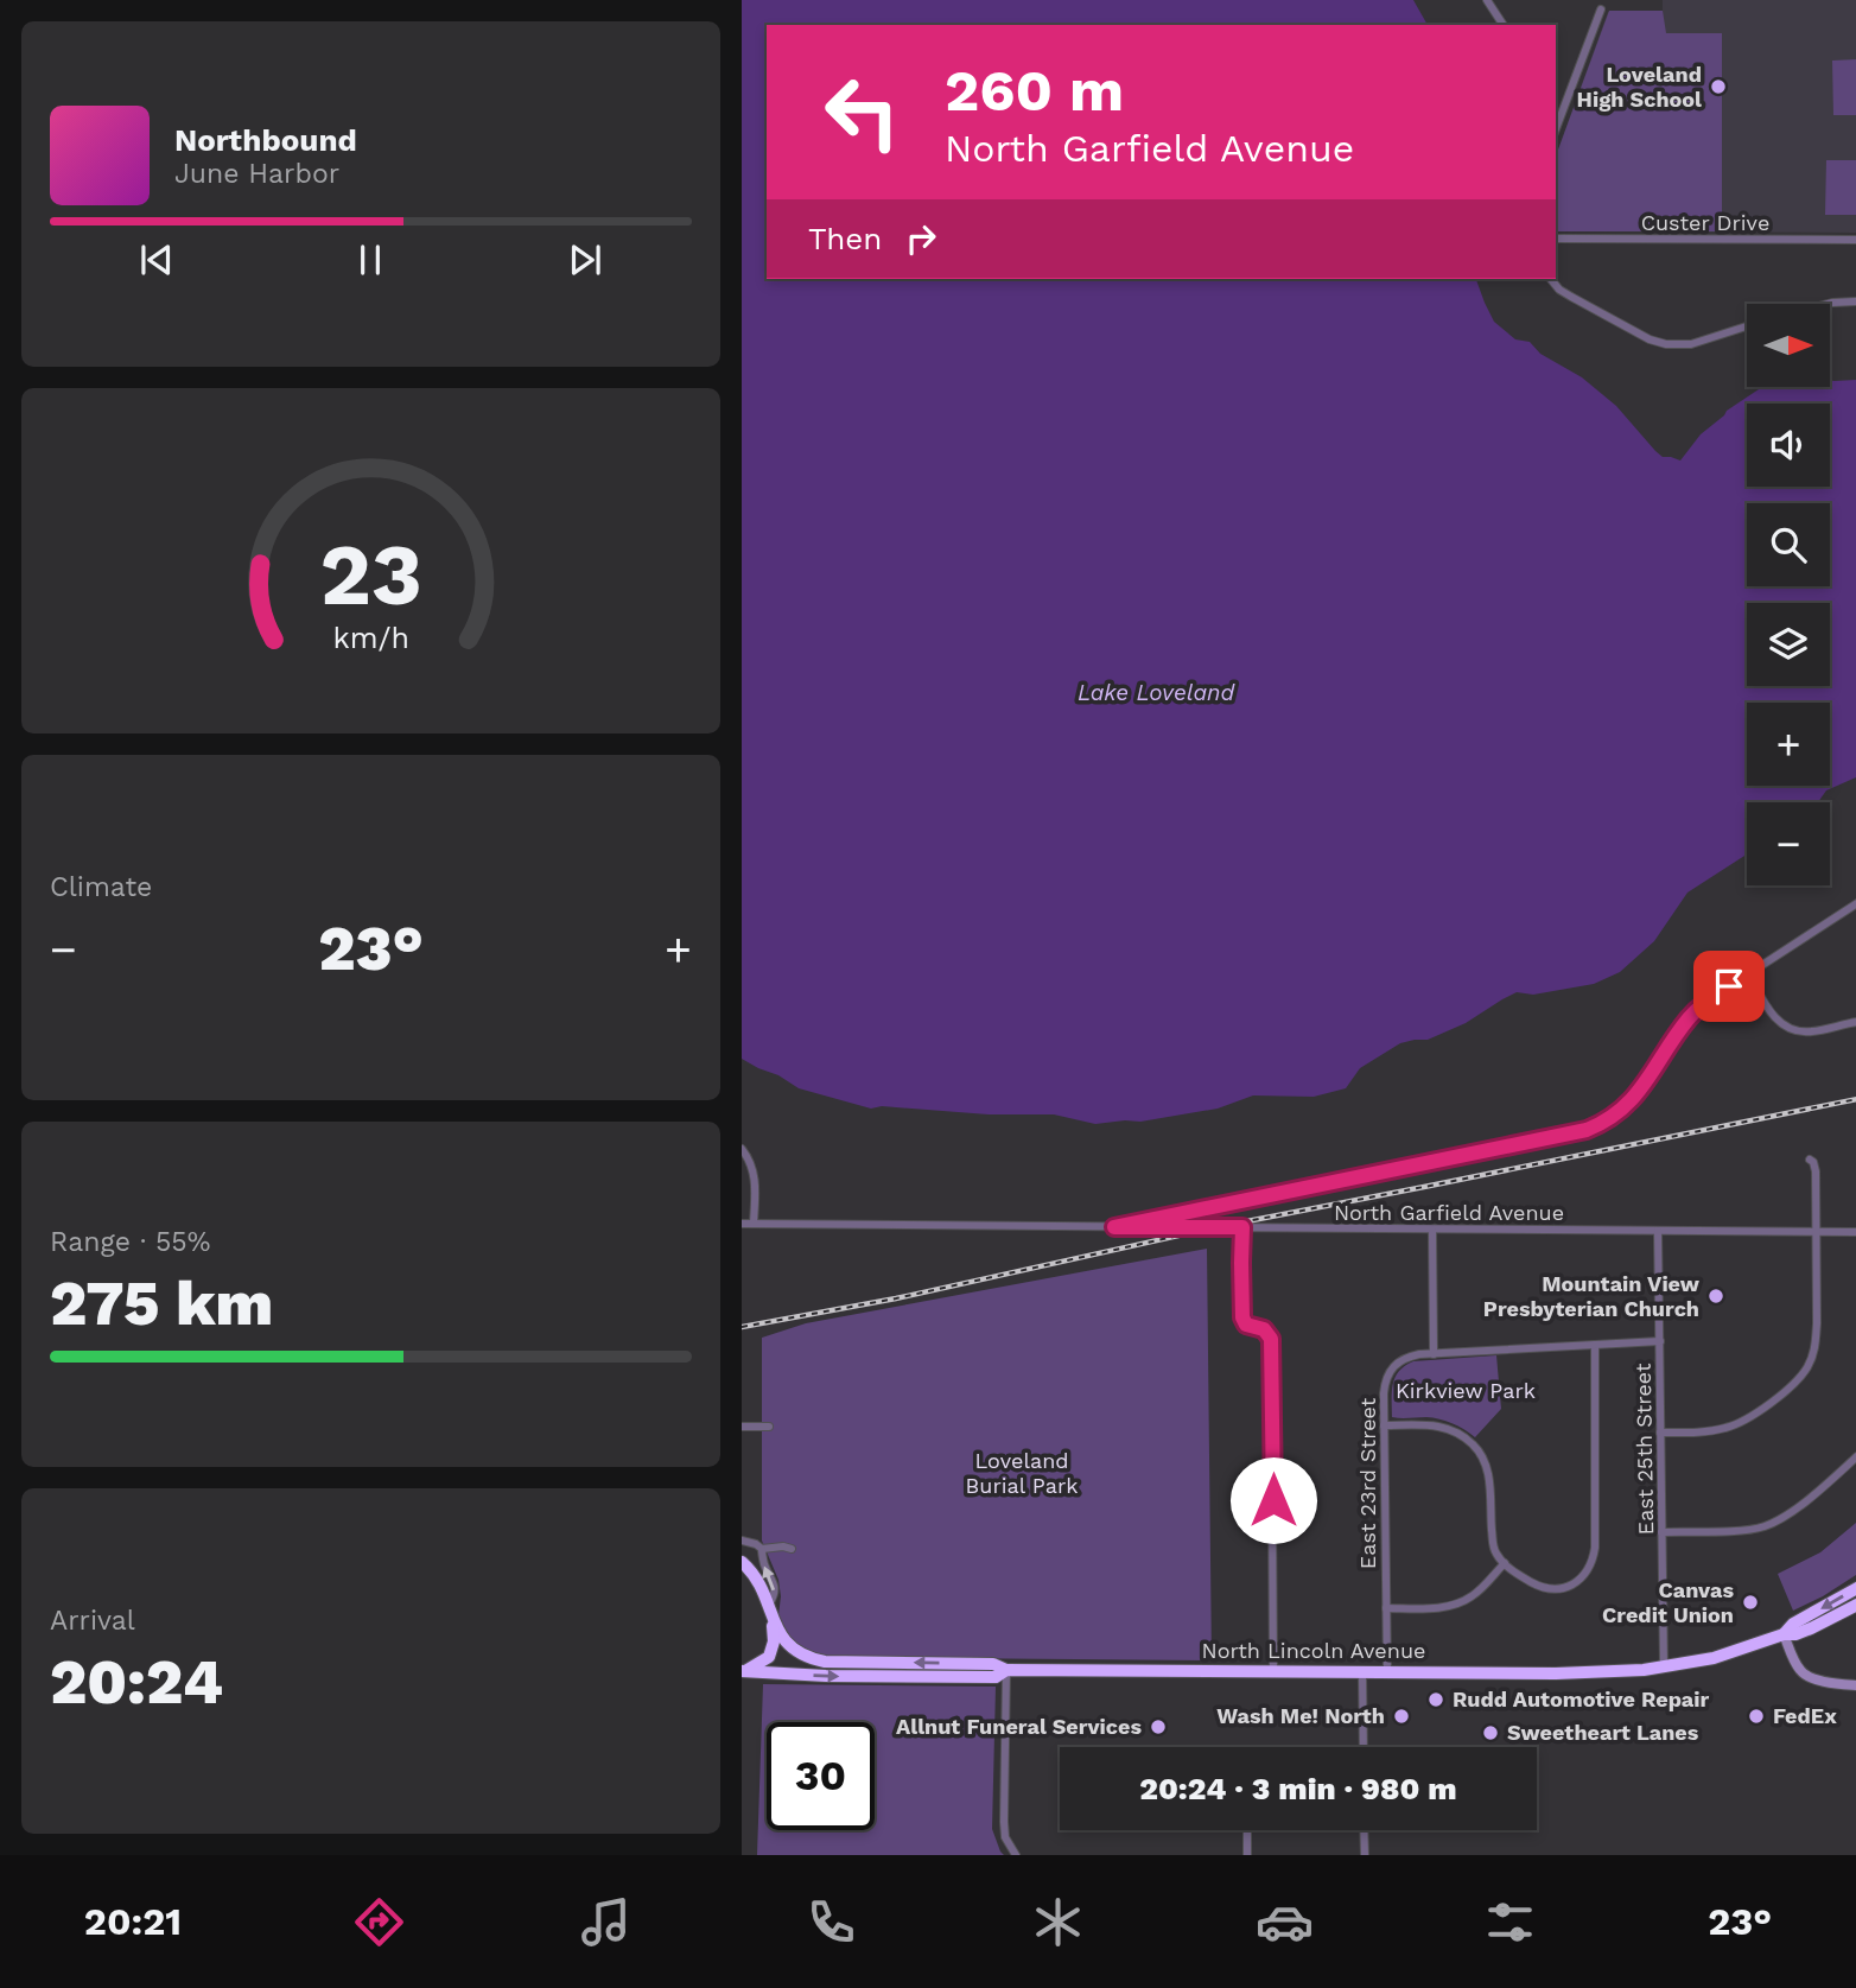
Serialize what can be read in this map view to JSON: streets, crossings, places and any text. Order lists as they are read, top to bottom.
{
  "streets": {
    "highway": ["North Lincoln Avenue"],
    "street": [
      "Custer Drive",
      "North Garfield Avenue",
      "East 25th Street",
      "East 23rd Street"
    ]
  },
  "crossings": [
    ["North Garfield Avenue", "East 25th Street"],
    ["East 25th Street", "North Lincoln Avenue"],
    ["East 23rd Street", "North Lincoln Avenue"]
  ],
  "water": ["Lake Loveland"],
  "parks": ["Kirkview Park", "Loveland Burial Park"],
  "places": [
    "Loveland High School",
    "Mountain View Presbyterian Church",
    "Canvas Credit Union",
    "Rudd Automotive Repair",
    "Wash Me! North",
    "FedEx",
    "Allnut Funeral Services",
    "Sweetheart Lanes"
  ],
  "north": "right",
  "page": {
    "turn": ["260 m", "North Garfield Avenue"],
    "song": ["Northbound", "June Harbor"],
    "then": "Then",
    "map_buttons": ["+", "−"],
    "tile": [
      "Climate",
      ["Range · 55%", "275 km"],
      ["Arrival", "20:24"]
    ],
    "heat": ["−", "23°", "+"],
    "limit": "30",
    "trip": "20:24 · 3 min · 980 m",
    "tabs": ["20:21", "23°"],
    "gauge": ["23", "km/h"]
  }
}
